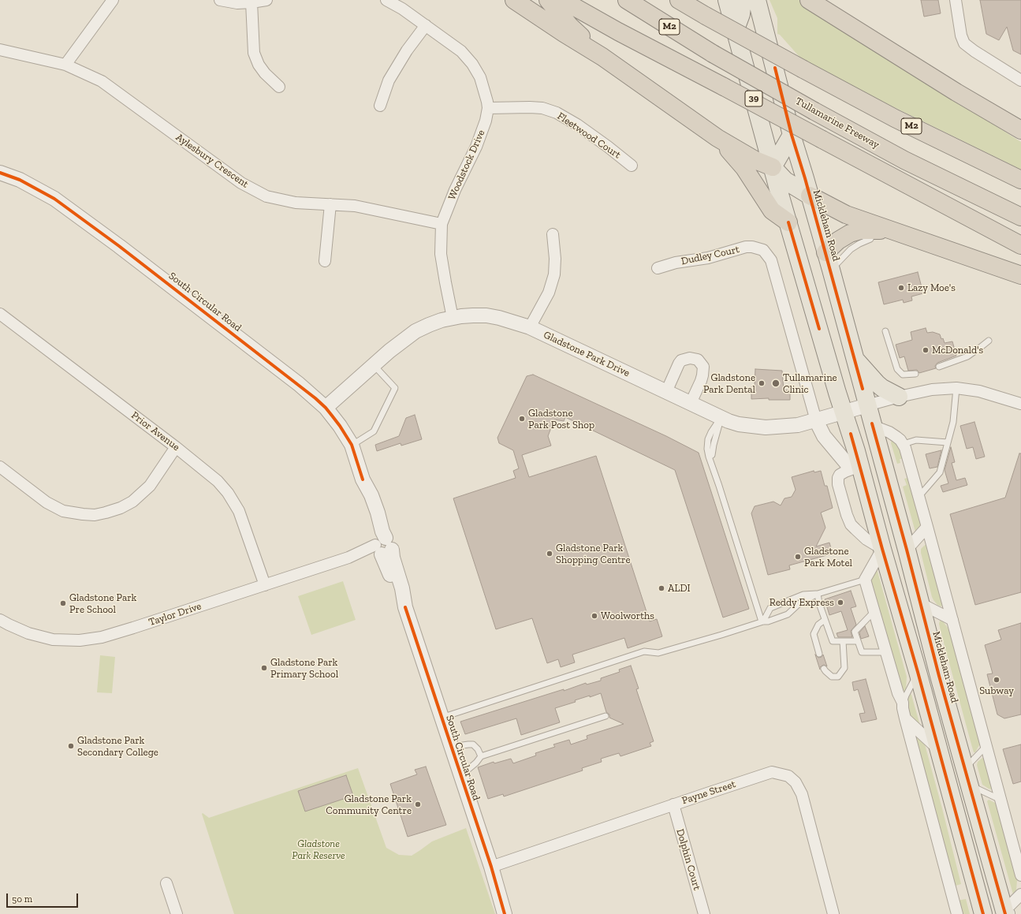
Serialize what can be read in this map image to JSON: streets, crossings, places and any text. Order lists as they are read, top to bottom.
{
  "streets": {
    "highway": ["M2", "Tullamarine Freeway"],
    "main road": ["39", "Mickleham Road"],
    "street": [
      "Fleetwood Court",
      "Aylesbury Crescent",
      "Woodstock Drive",
      "Dudley Court",
      "South Circular Road",
      "Gladstone Park Drive",
      "Prior Avenue",
      "Taylor Drive",
      "Payne Street",
      "Dolphin Court"
    ]
  },
  "crossings": [
    ["39", "Gladstone Park Drive"],
    ["Fleetwood Court", "Woodstock Drive"],
    ["Aylesbury Crescent", "Woodstock Drive"],
    ["Woodstock Drive", "Gladstone Park Drive"],
    ["Mickleham Road", "Gladstone Park Drive"],
    ["Dudley Court", "Gladstone Park Drive"],
    ["South Circular Road", "Gladstone Park Drive"],
    ["South Circular Road", "Taylor Drive"],
    ["South Circular Road", "Payne Street"],
    ["Prior Avenue", "Taylor Drive"],
    ["Payne Street", "Dolphin Court"]
  ],
  "parks": ["Gladstone Park Reserve"],
  "places": [
    "Lazy Moe's",
    "McDonald's",
    "Gladstone Park Dental",
    "Tullamarine Clinic",
    "Gladstone Park Post Shop",
    "Gladstone Park Shopping Centre",
    "Gladstone Park Motel",
    "ALDI",
    "Reddy Express",
    "Gladstone Park Pre School",
    "Woolworths",
    "Gladstone Park Primary School",
    "Subway",
    "Gladstone Park Secondary College",
    "Gladstone Park Community Centre"
  ],
  "scale_bar": "50 m"
}
